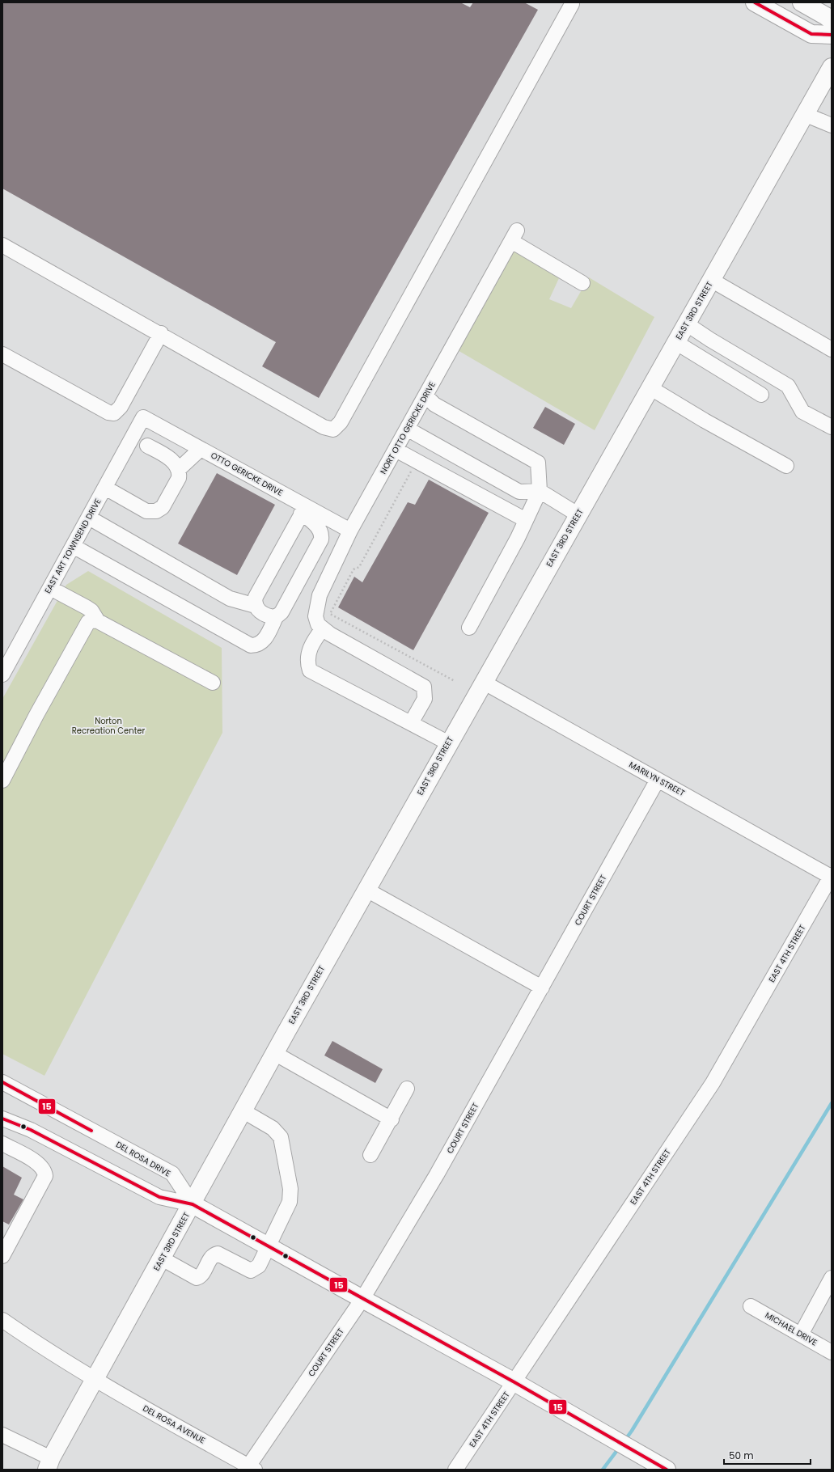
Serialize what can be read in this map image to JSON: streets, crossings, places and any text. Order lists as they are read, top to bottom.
{
  "streets": {
    "main road": ["EAST 3RD STREET"],
    "street": [
      "NORT OTTO GERICKE DRIVE",
      "OTTO GERICKE DRIVE",
      "EAST ART TOWNSEND DRIVE",
      "MARILYN STREET",
      "COURT STREET",
      "EAST 4TH STREET",
      "DEL ROSA DRIVE",
      "MICHAEL DRIVE",
      "DEL ROSA AVENUE"
    ]
  },
  "crossings": [
    ["EAST 3RD STREET", "MARILYN STREET"],
    ["EAST 3RD STREET", "DEL ROSA DRIVE"],
    ["EAST 3RD STREET", "DEL ROSA AVENUE"],
    ["NORT OTTO GERICKE DRIVE", "OTTO GERICKE DRIVE"],
    ["OTTO GERICKE DRIVE", "EAST ART TOWNSEND DRIVE"],
    ["MARILYN STREET", "COURT STREET"],
    ["MARILYN STREET", "EAST 4TH STREET"],
    ["COURT STREET", "DEL ROSA AVENUE"]
  ],
  "parks": ["Norton Recreation Center"],
  "lines": ["transit line 15"],
  "scale_bar": "50 m"
}
